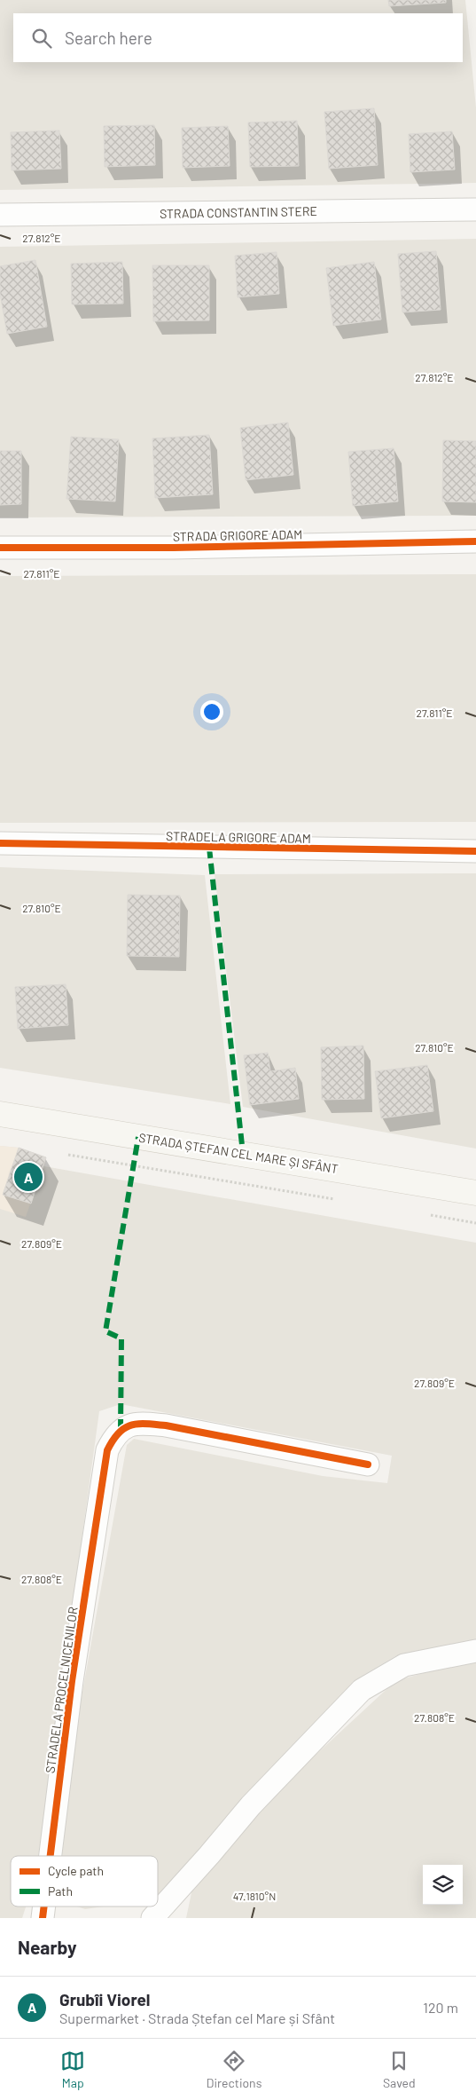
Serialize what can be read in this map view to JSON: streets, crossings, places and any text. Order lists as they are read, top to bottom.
{
  "streets": {
    "main road": ["STRADA ȘTEFAN CEL MARE ȘI SFÂNT"],
    "street": [
      "STRADA CONSTANTIN STERE",
      "STRADA GRIGORE ADAM",
      "STRADELA GRIGORE ADAM",
      "STRADELA PROCELNICENILOR"
    ]
  },
  "legend": ["Cycle path", "Path"],
  "page": {
    "search": "Search here",
    "pins": "A",
    "heading": "Nearby",
    "list": [
      {
        "mark": "A",
        "name": "Grubîi Viorel",
        "note": "Supermarket · Strada Ștefan cel Mare și Sfânt",
        "value": "120 m"
      }
    ],
    "nav": ["Map", "Directions", "Saved"]
  },
  "coordinates": [
    "27.812°E",
    "27.811°E",
    "27.810°E",
    "27.809°E",
    "27.808°E",
    "47.1810°N"
  ]
}
